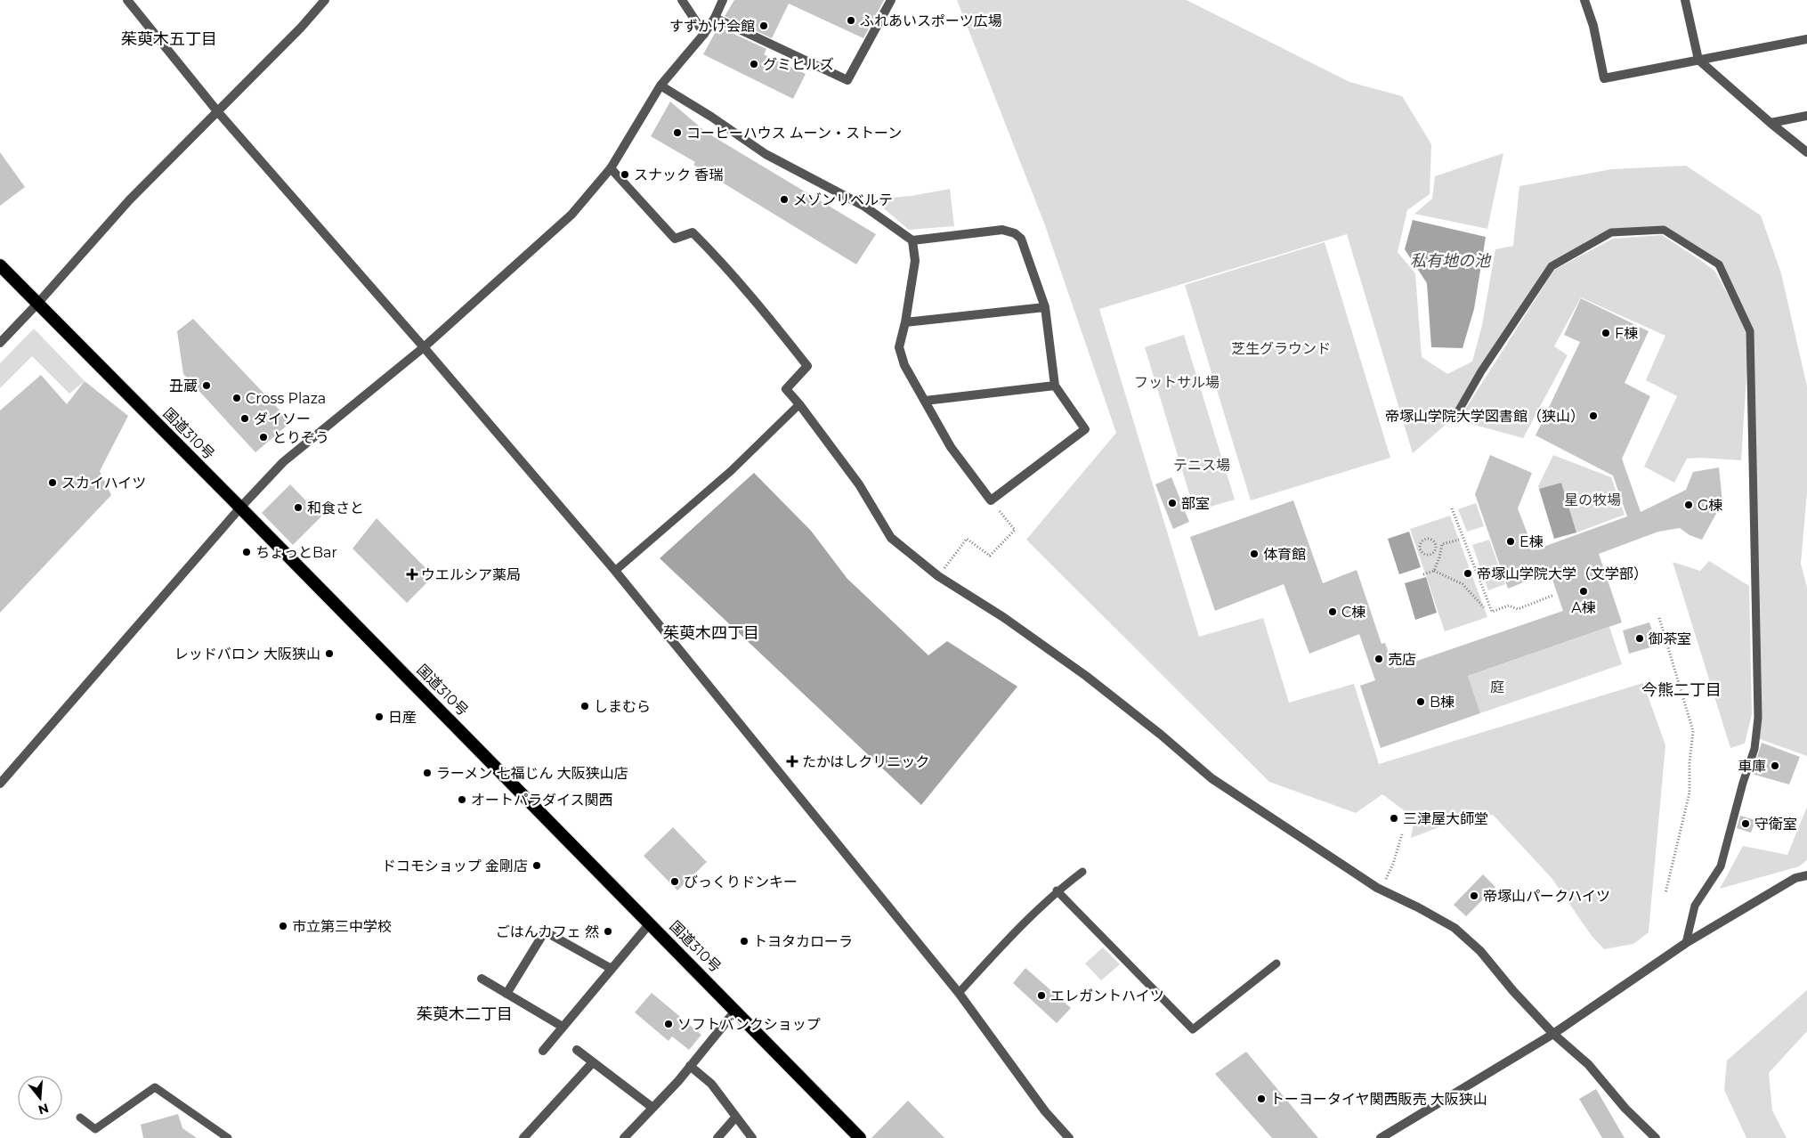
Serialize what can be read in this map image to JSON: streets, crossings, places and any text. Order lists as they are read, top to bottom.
{
  "streets": {
    "highway": ["国道310号"]
  },
  "districts": [
    "茱萸木五丁目",
    "茱萸木四丁目",
    "今熊二丁目",
    "茱萸木二丁目"
  ],
  "water": ["私有地の池"],
  "parks": [
    "芝生グラウンド",
    "フットサル場",
    "テニス場",
    "星の牧場",
    "庭"
  ],
  "places": {
    "other": [
      "ふれあいスポーツ広場",
      "すずかけ会館",
      "グミヒルズ",
      "コーヒーハウス ムーン・ストーン",
      "スナック 香瑞",
      "メゾンリベルテ",
      "F棟",
      "丑蔵",
      "Cross Plaza",
      "帝塚山学院大学図書館（狭山）",
      "ダイソー",
      "とりぞう",
      "スカイハイツ",
      "部室",
      "G棟",
      "和食さと",
      "E棟",
      "ちょっとBar",
      "体育館",
      "帝塚山学院大学（文学部）",
      "A棟",
      "C棟",
      "御茶室",
      "レッドバロン 大阪狭山",
      "売店",
      "B棟",
      "しまむら",
      "日産",
      "車庫",
      "ラーメン 七福じん 大阪狭山店",
      "オートパラダイス関西",
      "三津屋大師堂",
      "守衛室",
      "ドコモショップ 金剛店",
      "びっくりドンキー",
      "帝塚山パークハイツ",
      "市立第三中学校",
      "ごはんカフェ 然",
      "トヨタカローラ",
      "エレガントハイツ",
      "ソフトバンクショップ",
      "トーヨータイヤ関西販売 大阪狭山"
    ],
    "health": ["ウエルシア薬局", "たかはしクリニック"]
  },
  "north": "bottom"
}
